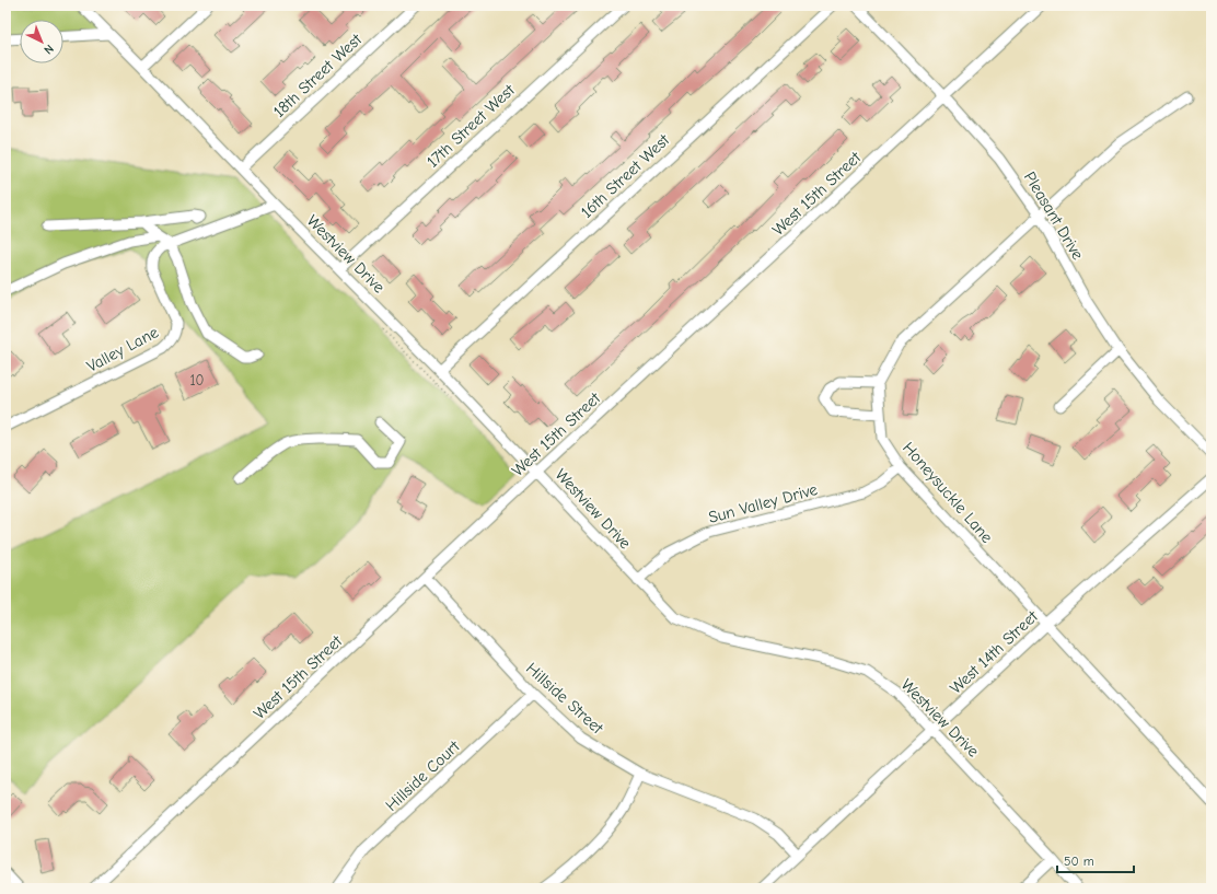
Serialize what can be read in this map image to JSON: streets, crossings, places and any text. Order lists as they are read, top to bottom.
{
  "streets": {
    "street": [
      "18th Street West",
      "17th Street West",
      "16th Street West",
      "West 15th Street",
      "Pleasant Drive",
      "Westview Drive",
      "Valley Lane",
      "Honeysuckle Lane",
      "Sun Valley Drive",
      "West 14th Street",
      "Hillside Street",
      "Hillside Court"
    ]
  },
  "crossings": [
    ["18th Street West", "Westview Drive"],
    ["17th Street West", "Westview Drive"],
    ["16th Street West", "Westview Drive"],
    ["West 15th Street", "Pleasant Drive"],
    ["West 15th Street", "Westview Drive"],
    ["West 15th Street", "Hillside Street"],
    ["Westview Drive", "Valley Lane"],
    ["Westview Drive", "Sun Valley Drive"],
    ["Westview Drive", "West 14th Street"],
    ["Honeysuckle Lane", "Sun Valley Drive"],
    ["Honeysuckle Lane", "West 14th Street"],
    ["West 14th Street", "Hillside Street"],
    ["Hillside Street", "Hillside Court"]
  ],
  "house_numbers": ["10"],
  "scale_bar": "50 m",
  "north": "bottom right"
}
